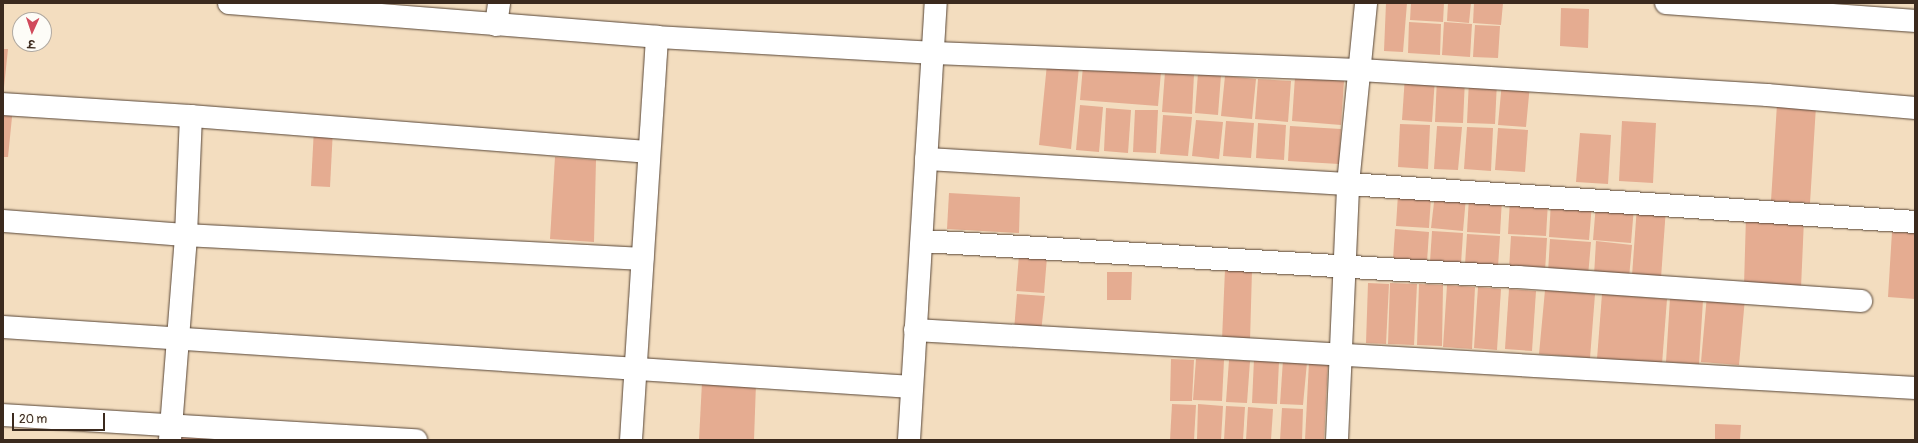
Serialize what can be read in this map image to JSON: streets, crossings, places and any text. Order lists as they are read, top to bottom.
{
  "scale_bar": "20 m",
  "north": "bottom"
}
